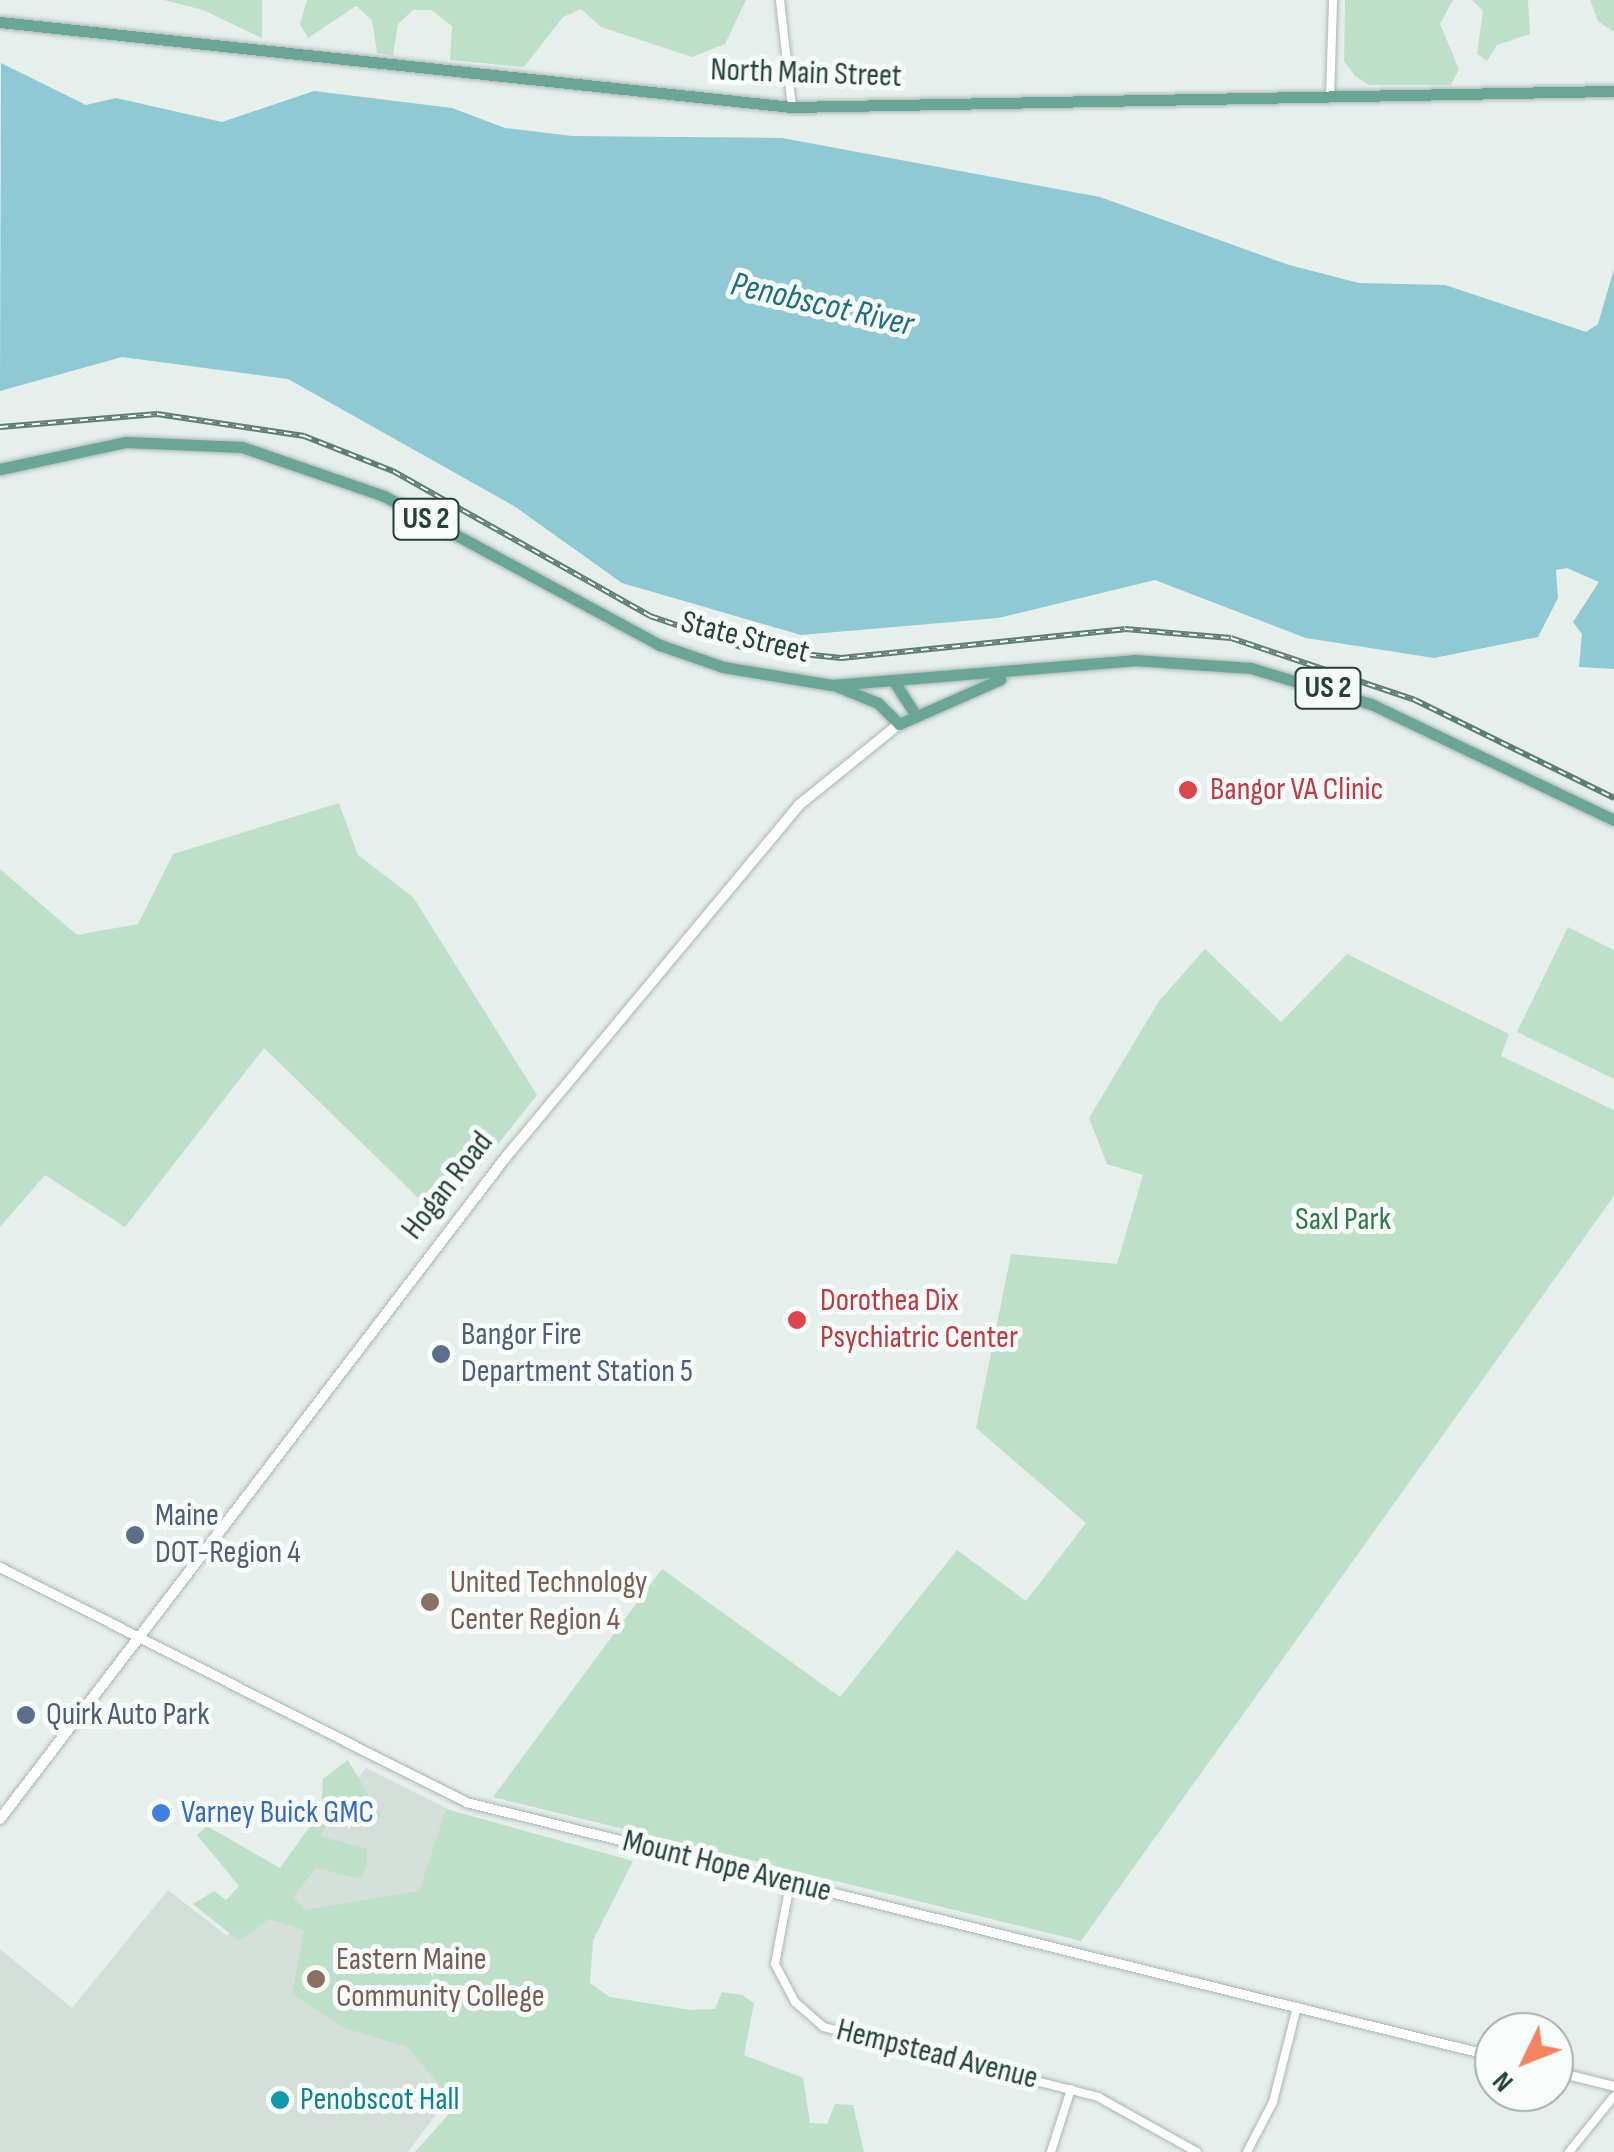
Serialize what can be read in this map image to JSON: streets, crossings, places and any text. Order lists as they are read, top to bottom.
{
  "streets": {
    "main road": [
      "North Main Street",
      "US 2",
      "State Street",
      "Hogan Road"
    ],
    "street": ["Mount Hope Avenue", "Hempstead Avenue"]
  },
  "crossings": [
    ["State Street", "Hogan Road"],
    ["Hogan Road", "Mount Hope Avenue"],
    ["Mount Hope Avenue", "Hempstead Avenue"]
  ],
  "water": ["Penobscot River"],
  "parks": ["Saxl Park"],
  "places": [
    "Bangor VA Clinic",
    "Dorothea Dix Psychiatric Center",
    "Bangor Fire Department Station 5",
    "Maine DOT-Region 4",
    "United Technology Center Region 4",
    "Quirk Auto Park",
    "Varney Buick GMC",
    "Eastern Maine Community College",
    "Penobscot Hall"
  ],
  "north": "bottom left"
}
